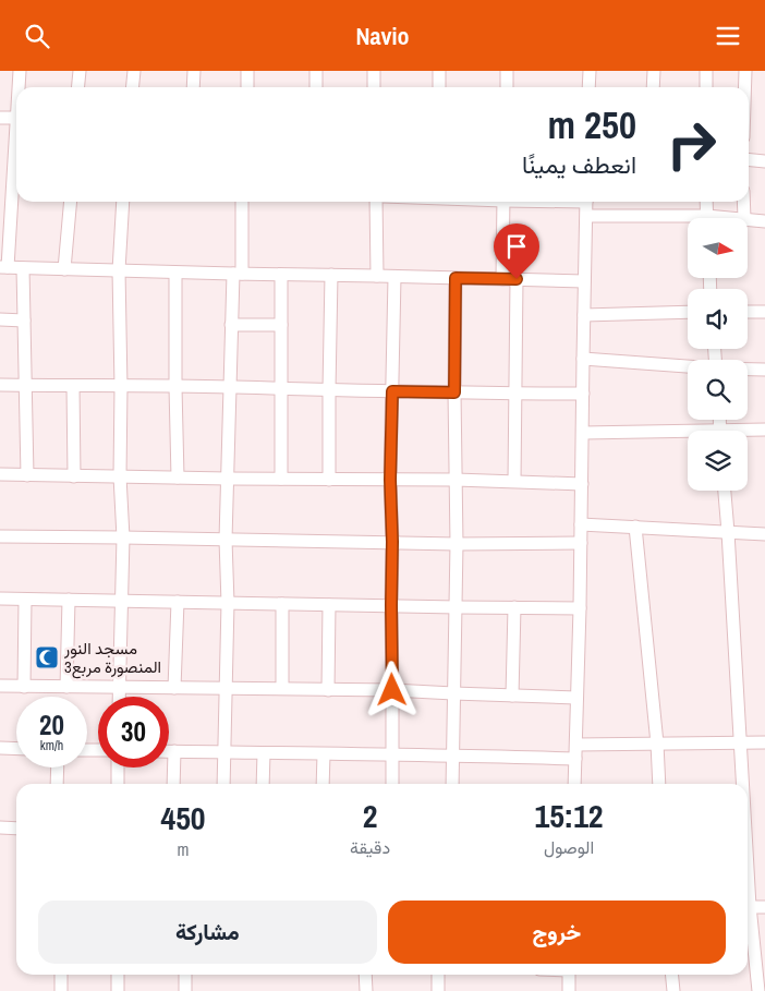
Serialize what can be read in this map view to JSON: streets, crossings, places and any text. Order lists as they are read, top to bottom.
{
  "places": {
    "mosque": ["مسجد النور المنصورة مربع3"]
  },
  "north": "right",
  "page": {
    "header": "Navio",
    "turn": ["250 m", "انعطف يمينًا"],
    "speed": "20 km/h",
    "limit": "30",
    "eta": [
      "15:12",
      "الوصول",
      "2",
      "دقيقة",
      "450",
      "m"
    ],
    "buttons": ["خروج", "مشاركة"]
  }
}
